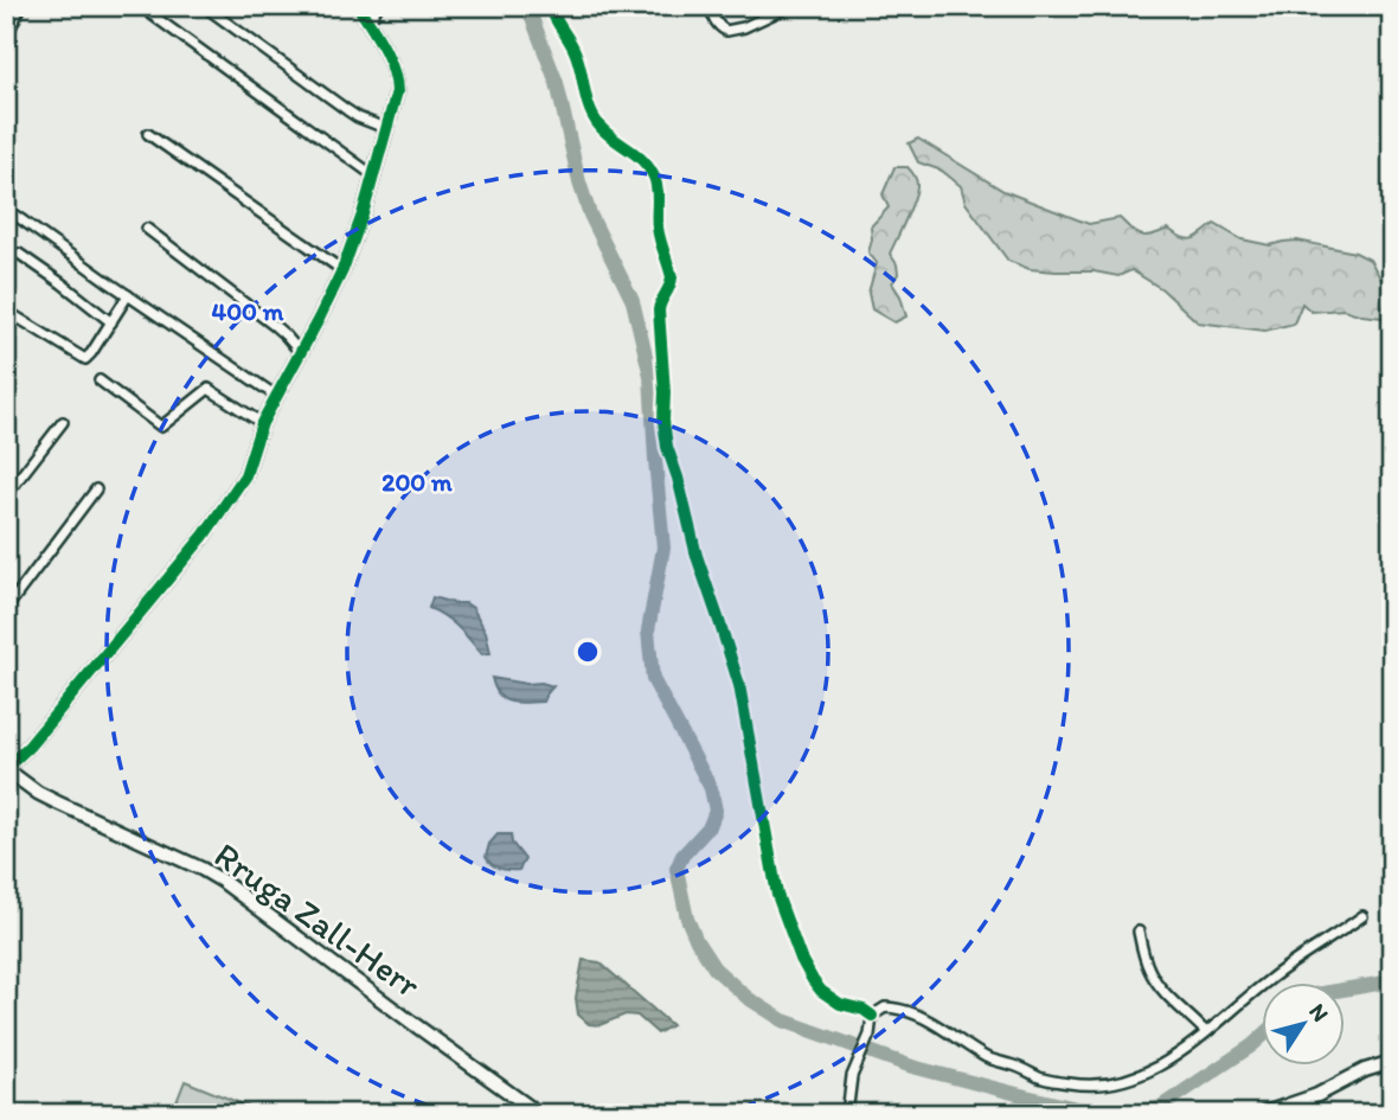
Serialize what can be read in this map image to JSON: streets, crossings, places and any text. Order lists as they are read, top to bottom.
{
  "streets": {
    "street": ["Rruga Zall-Herr"]
  },
  "north": "top right",
  "rings": ["400 m", "200 m"]
}
